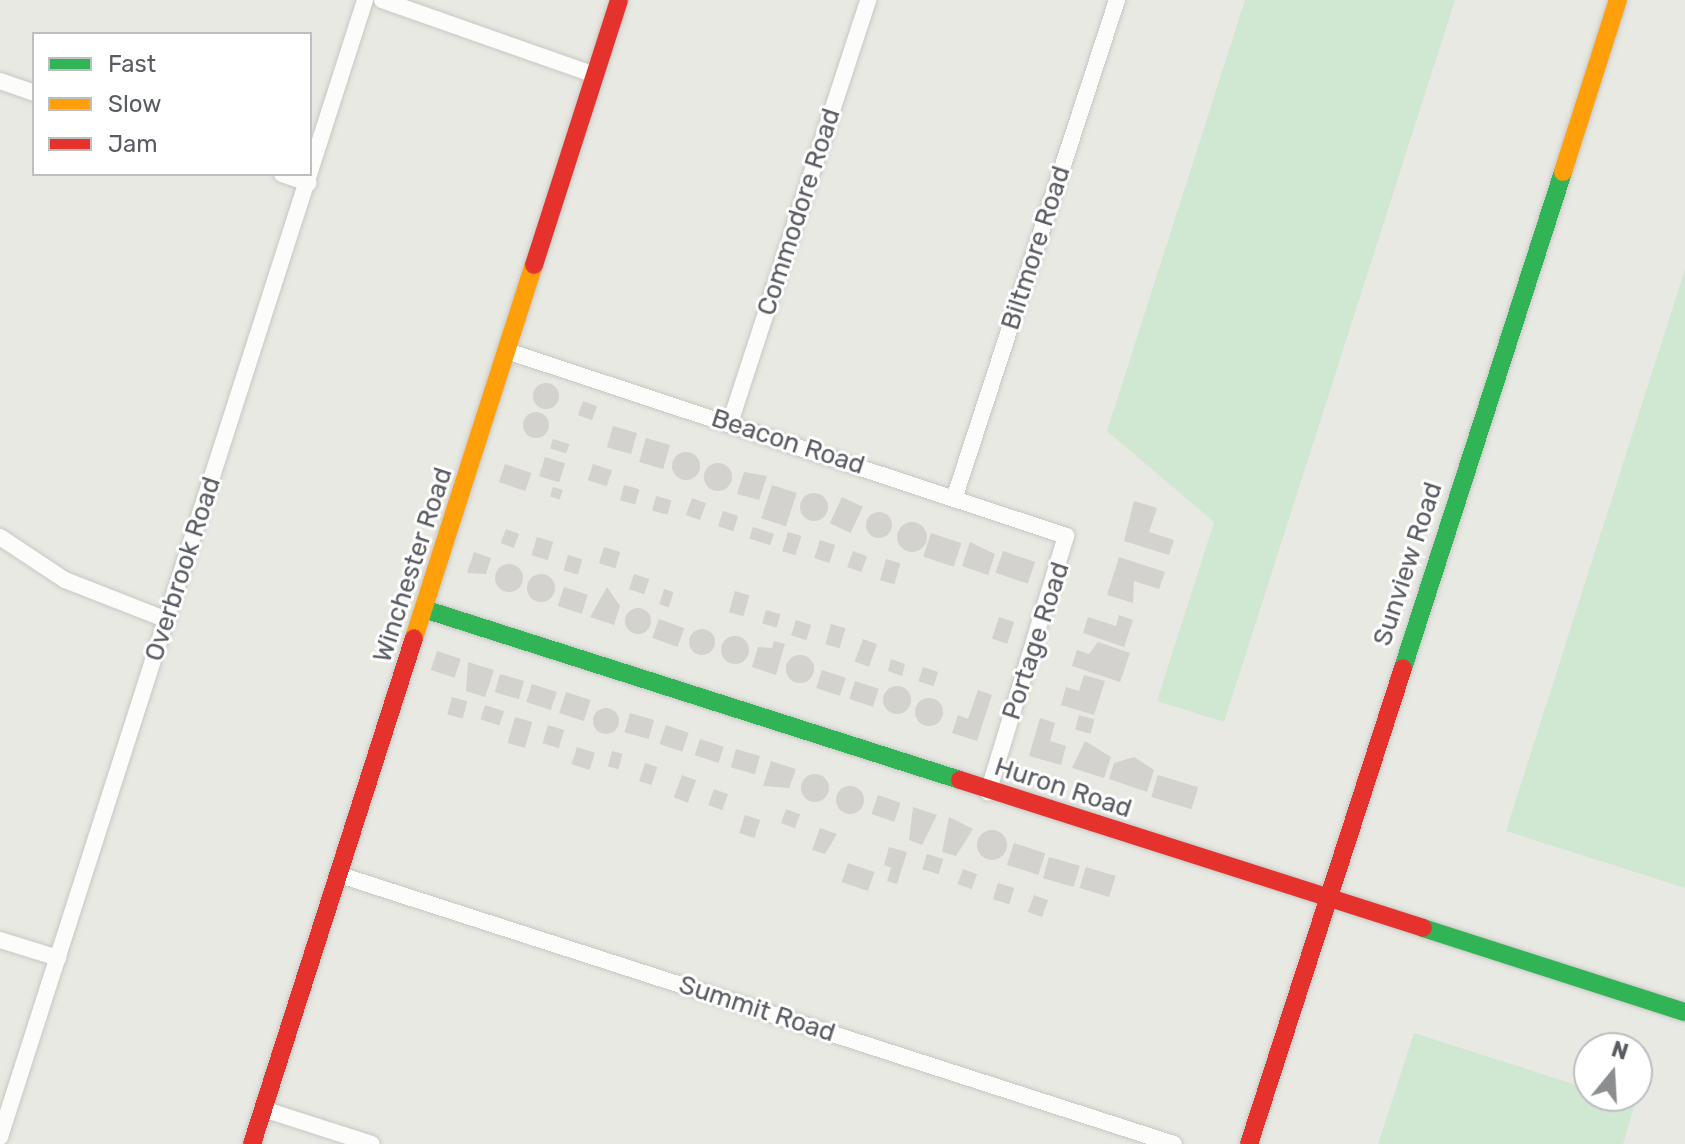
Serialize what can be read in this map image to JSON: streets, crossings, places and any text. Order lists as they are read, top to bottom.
{
  "streets": {
    "street": [
      "Commodore Road",
      "Biltmore Road",
      "Beacon Road",
      "Sunview Road",
      "Winchester Road",
      "Overbrook Road",
      "Portage Road",
      "Huron Road",
      "Summit Road"
    ]
  },
  "crossings": [
    ["Commodore Road", "Beacon Road"],
    ["Biltmore Road", "Beacon Road"],
    ["Beacon Road", "Winchester Road"],
    ["Beacon Road", "Portage Road"],
    ["Sunview Road", "Huron Road"],
    ["Winchester Road", "Huron Road"],
    ["Winchester Road", "Summit Road"],
    ["Portage Road", "Huron Road"]
  ],
  "legend": ["Fast", "Slow", "Jam"],
  "north": "top"
}
